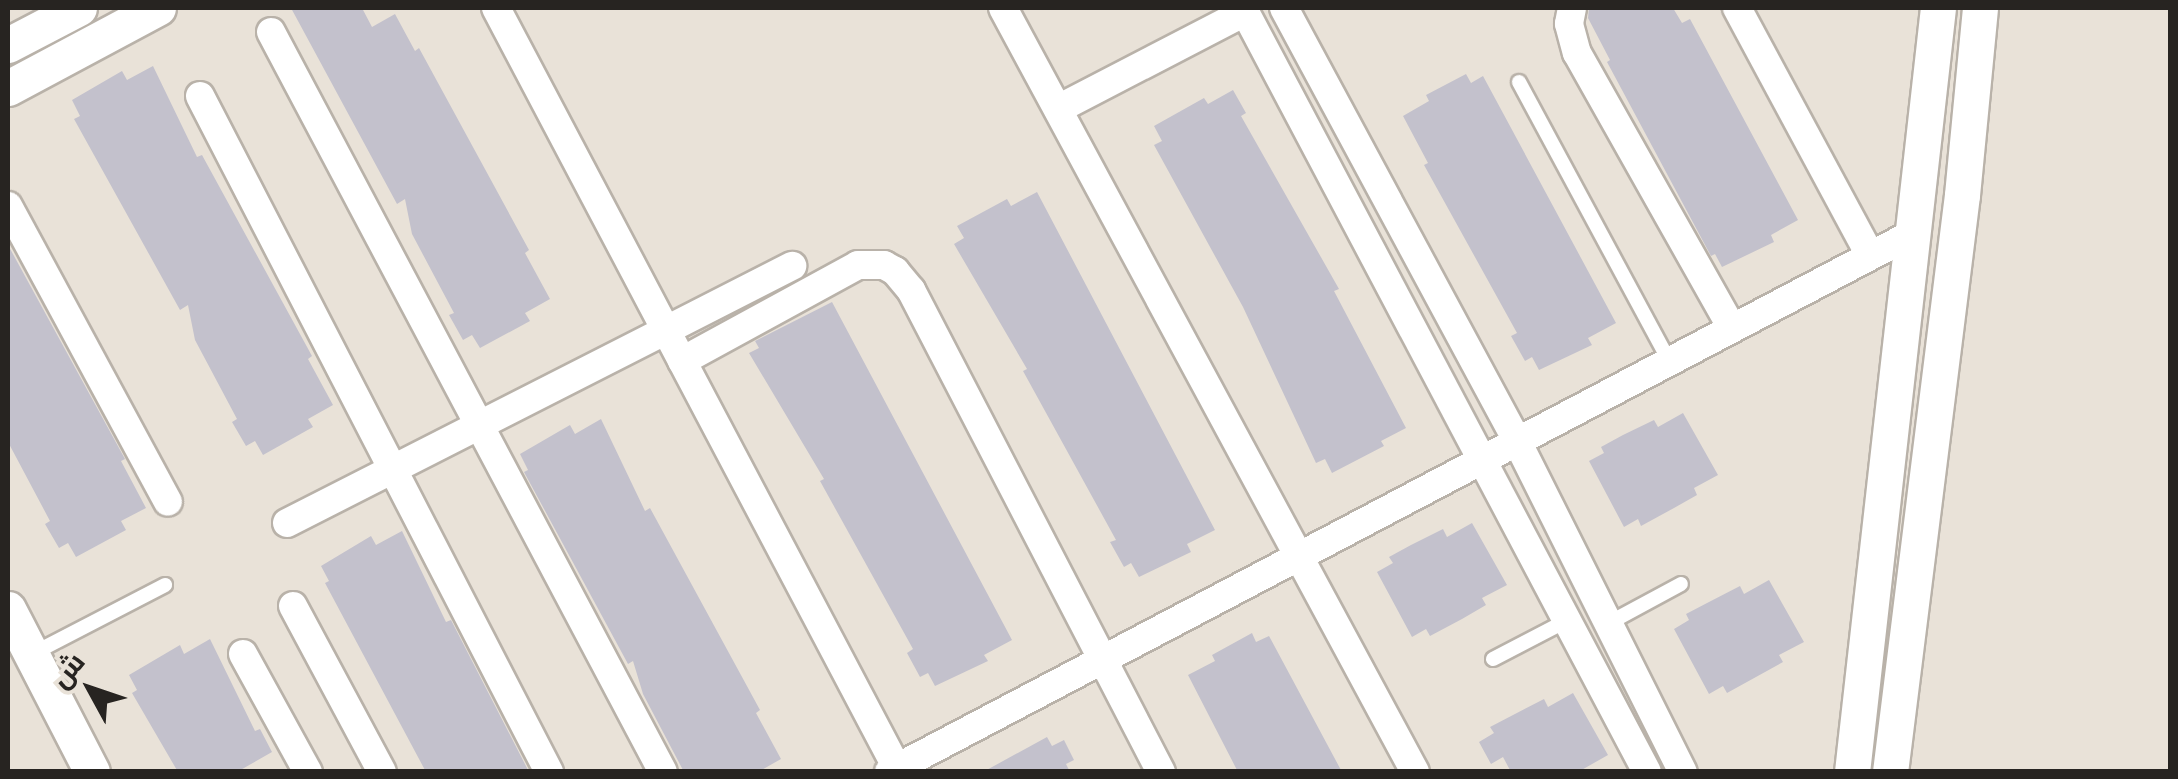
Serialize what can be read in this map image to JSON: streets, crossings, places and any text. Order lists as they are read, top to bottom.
{
  "north": "top left"
}
